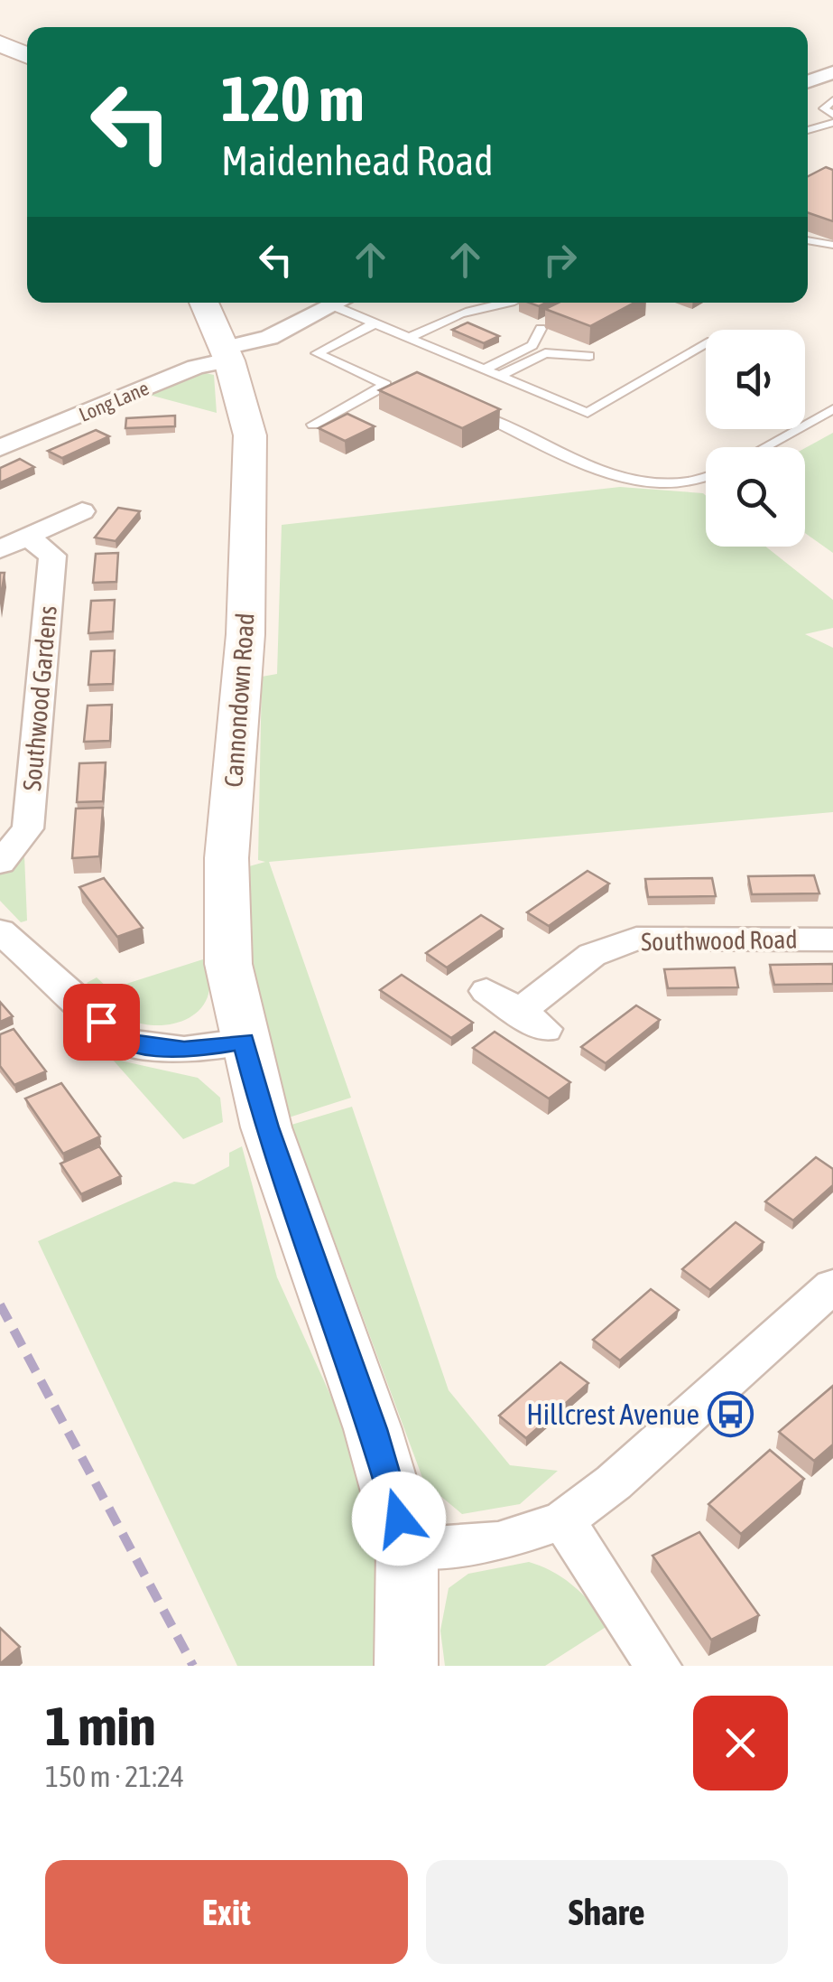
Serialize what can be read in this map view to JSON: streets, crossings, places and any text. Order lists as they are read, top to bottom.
{
  "streets": {
    "main road": ["Cannondown Road"],
    "street": ["Long Lane", "Southwood Gardens", "Southwood Road"]
  },
  "crossings": [
    ["Long Lane", "Cannondown Road"]
  ],
  "places": {
    "bus stop": ["Hillcrest Avenue"]
  },
  "page": {
    "turn": ["120 m", "Maidenhead Road"],
    "heading": ["1 min", "150 m · 21:24"],
    "buttons": ["Exit", "Share"]
  }
}
